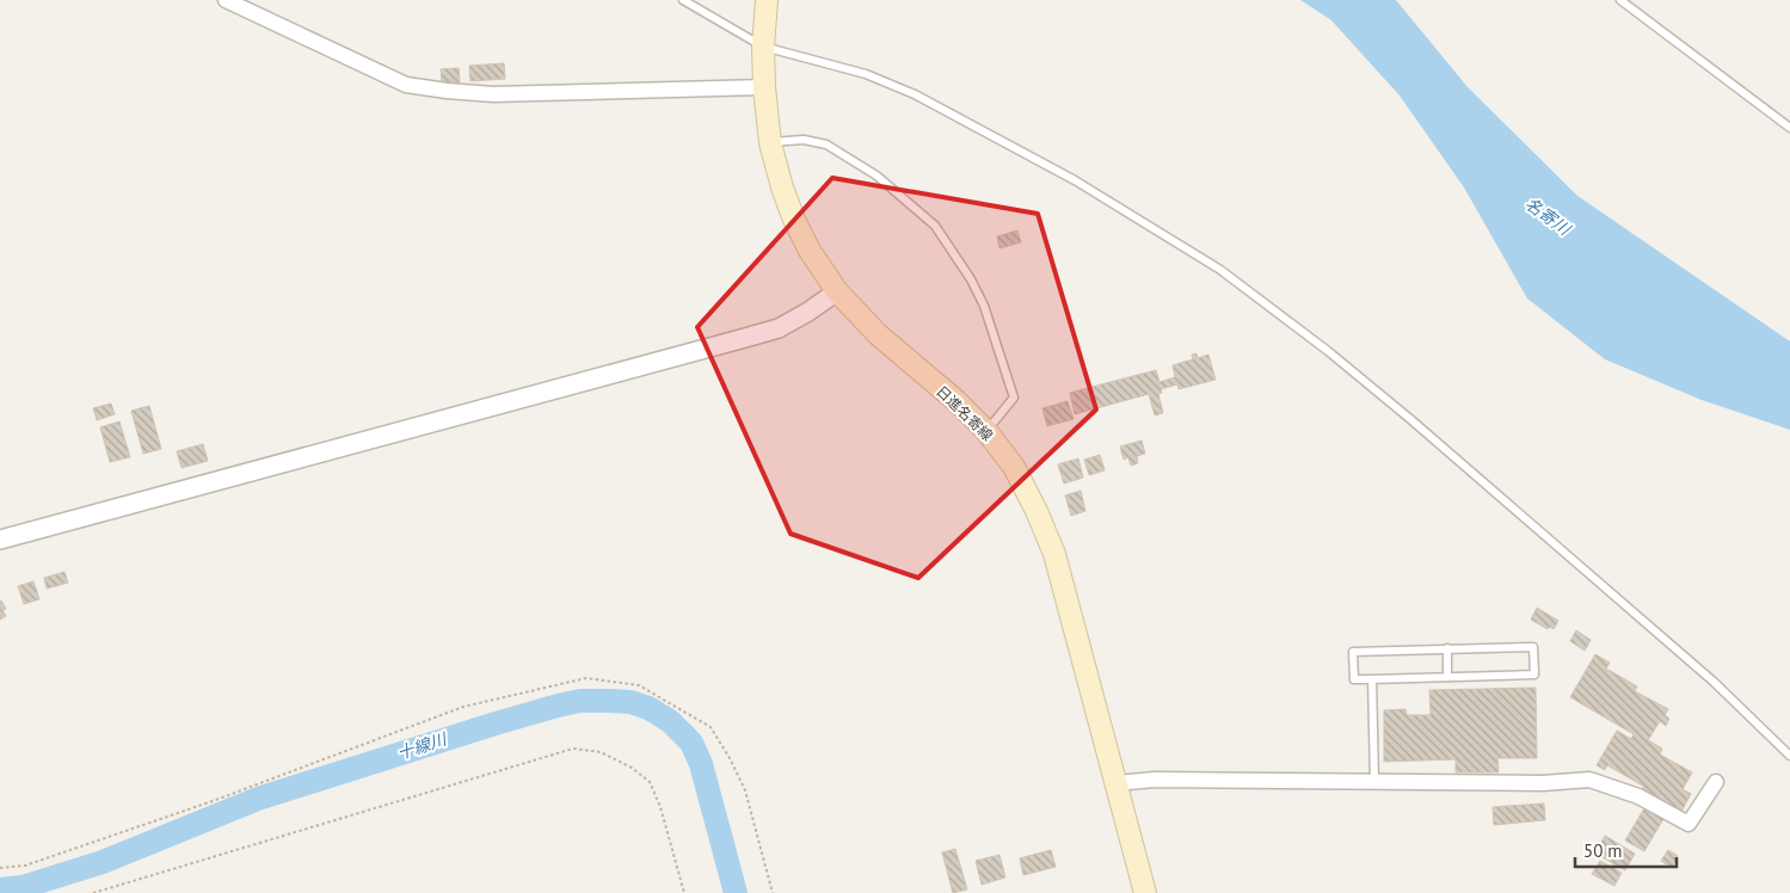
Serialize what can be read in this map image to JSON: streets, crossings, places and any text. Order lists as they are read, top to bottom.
{
  "streets": {
    "main road": ["日進名寄線"]
  },
  "water": ["名寄川", "十線川"],
  "scale_bar": "50 m"
}
